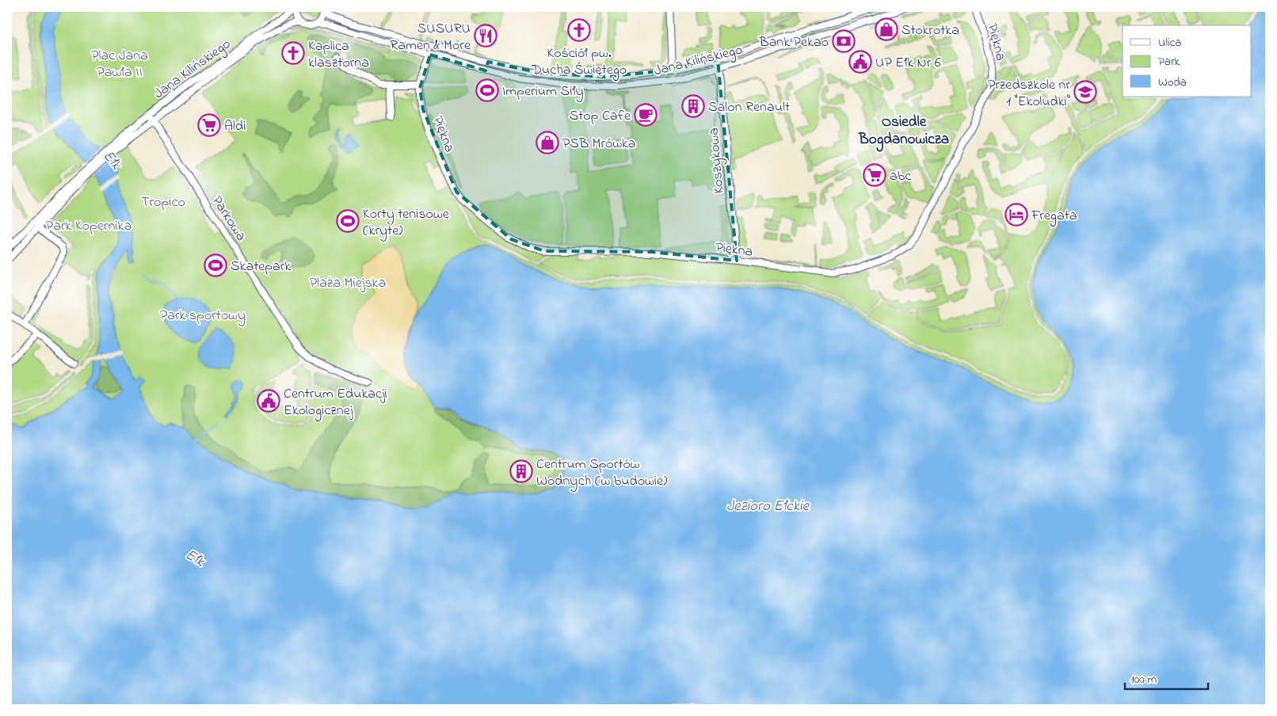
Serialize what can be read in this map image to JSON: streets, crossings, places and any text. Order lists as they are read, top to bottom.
{
  "streets": {
    "street": [
      "Piękna",
      "Jana Kilińskiego",
      "Koszykowa",
      "Parkowa"
    ]
  },
  "crossings": [
    ["Piękna", "Jana Kilińskiego"],
    ["Piękna", "Koszykowa"],
    ["Jana Kilińskiego", "Koszykowa"],
    ["Jana Kilińskiego", "Parkowa"]
  ],
  "districts": ["Osiedle Bogdanowicza"],
  "water": ["Ełk", "Jezioro Ełckie"],
  "parks": [
    "Plac Jana Pawła II",
    "Tropico",
    "Park Kopernika",
    "Plaża Miejska",
    "Park sportowy"
  ],
  "places": {
    "shop": ["Stokrotka", "PSB Mrówka"],
    "church": ["Kościół pw. Ducha Świętego", "Kaplica klasztorna"],
    "restaurant": ["SUSURU Ramen & More"],
    "bank": ["Bank Pekao"],
    "public building": ["UP Ełk Nr 6", "Centrum Edukacji Ekologicznej"],
    "sports": ["Imperium Siły", "Korty tenisowe (kryte)", "Skatepark"],
    "school or university": ["Przedszkole nr 1 \"Ekoludki\""],
    "building": ["Salon Renault", "Centrum Sportów Wodnych (w budowie)"],
    "cafe": ["Stop Cafe"],
    "supermarket": ["Aldi", "abc"],
    "hotel": ["Fregata"]
  },
  "legend": ["Ulica", "Park", "Woda"],
  "scale_bar": "100 m"
}
